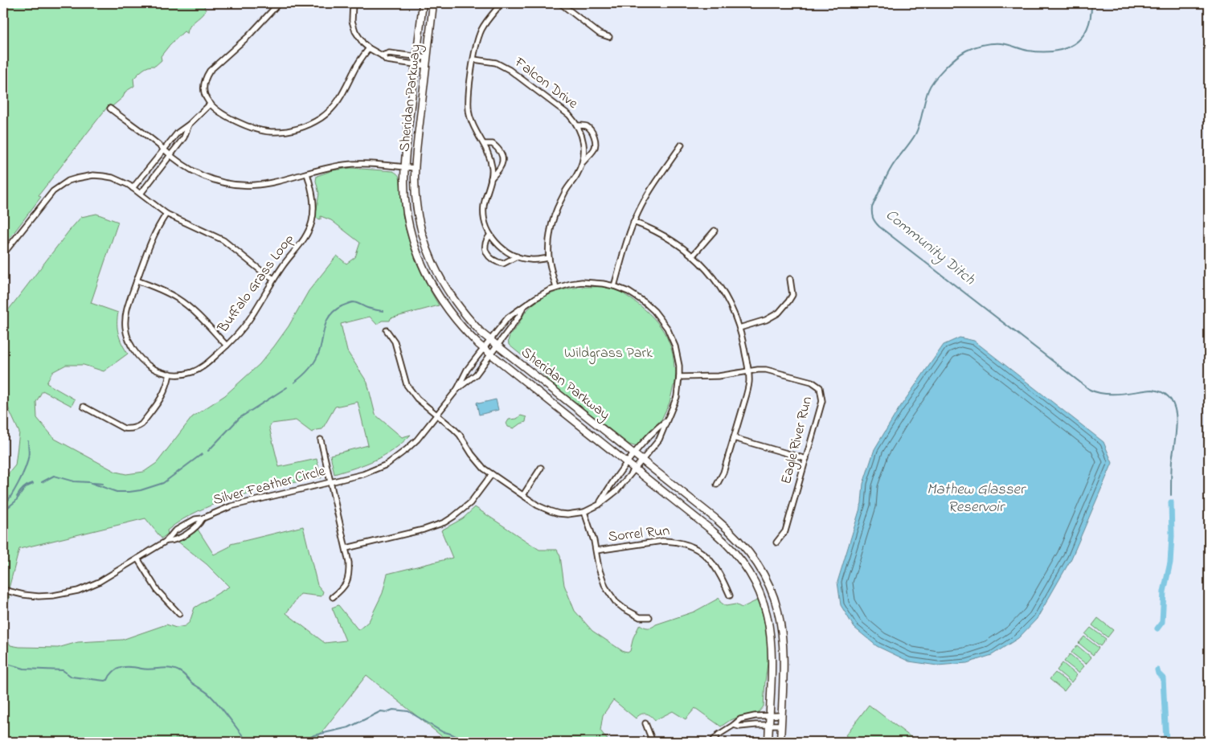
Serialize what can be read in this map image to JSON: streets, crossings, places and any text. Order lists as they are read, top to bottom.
{
  "streets": {
    "main road": ["Sheridan Parkway"],
    "street": [
      "Falcon Drive",
      "Buffalo Grass Loop",
      "Eagle River Run",
      "Silver Feather Circle",
      "Sorrel Run"
    ]
  },
  "crossings": [
    ["Falcon Drive", "Silver Feather Circle"],
    ["Sheridan Parkway", "Silver Feather Circle"],
    ["Eagle River Run", "Silver Feather Circle"]
  ],
  "water": ["Community Ditch", "Mathew Glasser Reservoir"],
  "parks": ["Wildgrass Park"]
}
